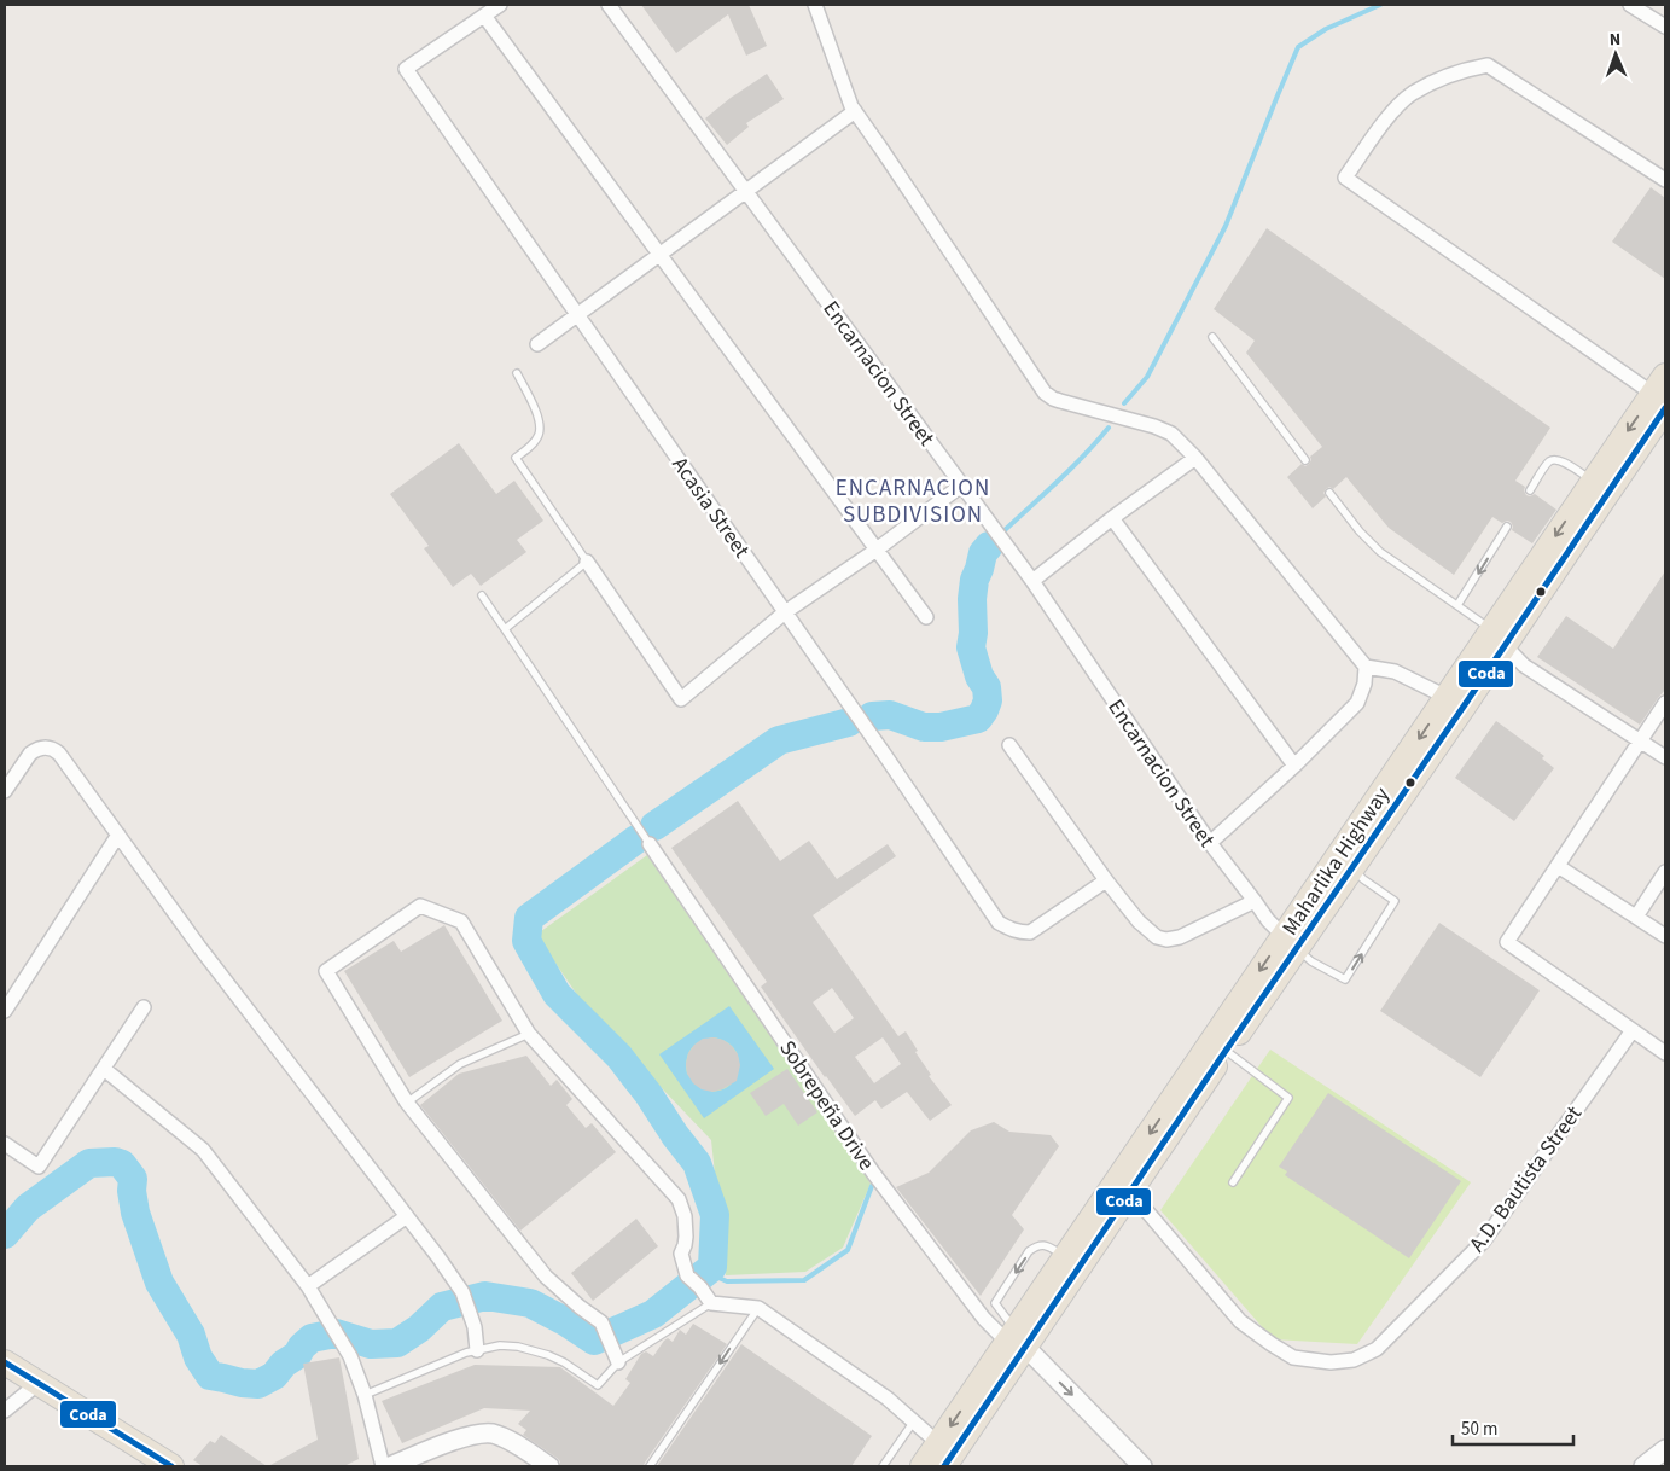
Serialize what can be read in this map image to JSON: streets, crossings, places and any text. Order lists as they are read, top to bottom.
{
  "streets": {
    "highway": ["Maharlika Highway"],
    "street": [
      "Encarnacion Street",
      "Acasia Street",
      "Sobrepeña Drive",
      "A.D. Bautista Street"
    ]
  },
  "crossings": [
    ["Encarnacion Street", "Maharlika Highway"],
    ["Maharlika Highway", "Sobrepeña Drive"],
    ["Maharlika Highway", "A.D. Bautista Street"]
  ],
  "districts": ["ENCARNACION SUBDIVISION"],
  "lines": ["transit line Coda"],
  "scale_bar": "50 m",
  "north": "top"
}
